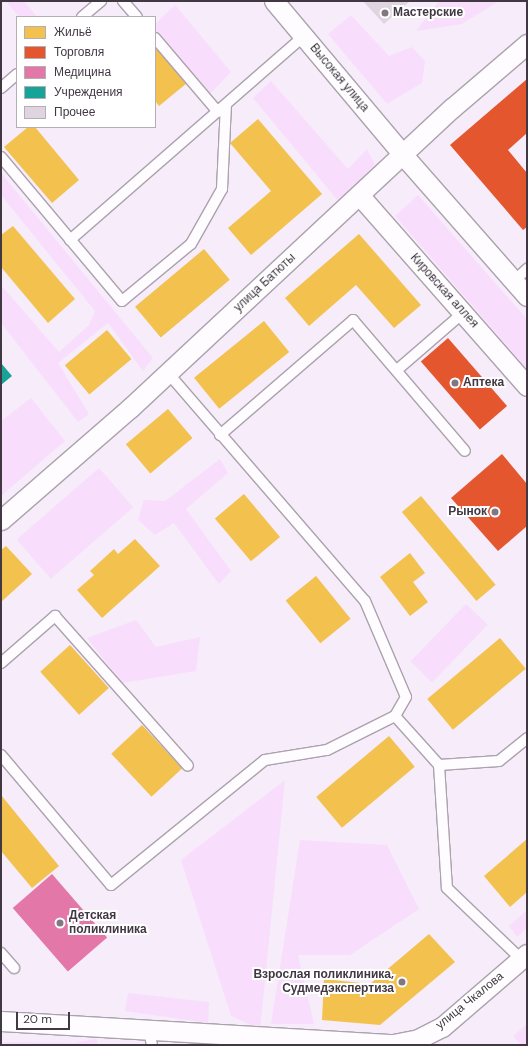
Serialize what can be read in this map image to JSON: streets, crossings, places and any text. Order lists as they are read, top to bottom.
{
  "streets": {
    "street": [
      "Высокая улица",
      "улица Батюты",
      "Кировская аллея",
      "улица Чкалова"
    ]
  },
  "crossings": [
    ["Высокая улица", "улица Батюты"],
    ["улица Батюты", "Кировская аллея"]
  ],
  "places": [
    "Мастерские",
    "Аптека",
    "Рынок",
    "Детская поликлиника",
    "Взрослая поликлиника, Судмедэкспертиза"
  ],
  "legend": [
    "Жильё",
    "Торговля",
    "Медицина",
    "Учреждения",
    "Прочее"
  ],
  "scale_bar": "20 m"
}
